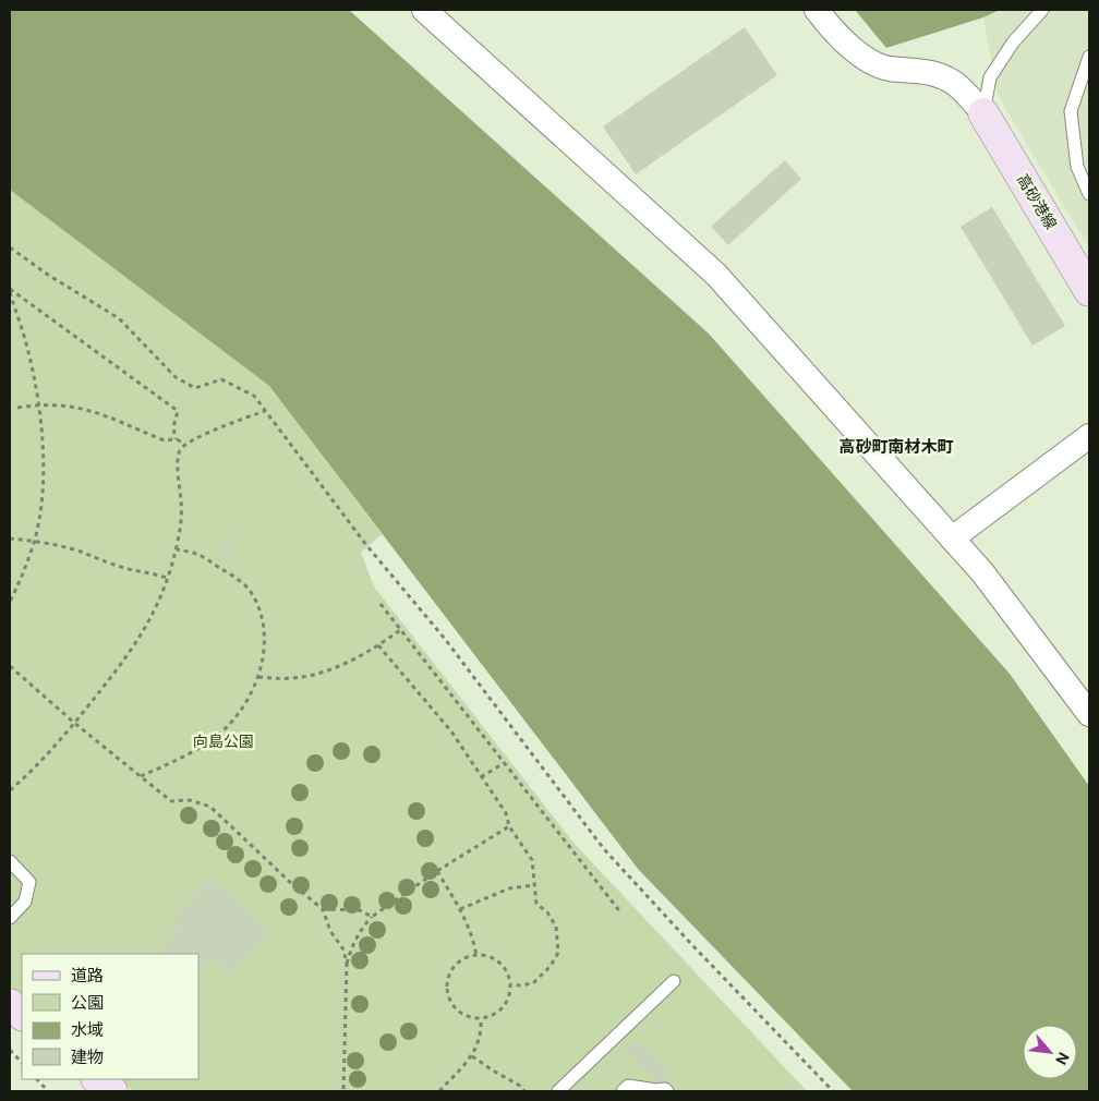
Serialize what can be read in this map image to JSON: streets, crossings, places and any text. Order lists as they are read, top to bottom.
{
  "streets": {
    "main road": ["高砂港線"]
  },
  "districts": ["高砂町南材木町"],
  "parks": ["向島公園"],
  "legend": [
    "道路",
    "公園",
    "水域",
    "建物"
  ],
  "north": "bottom right"
}
